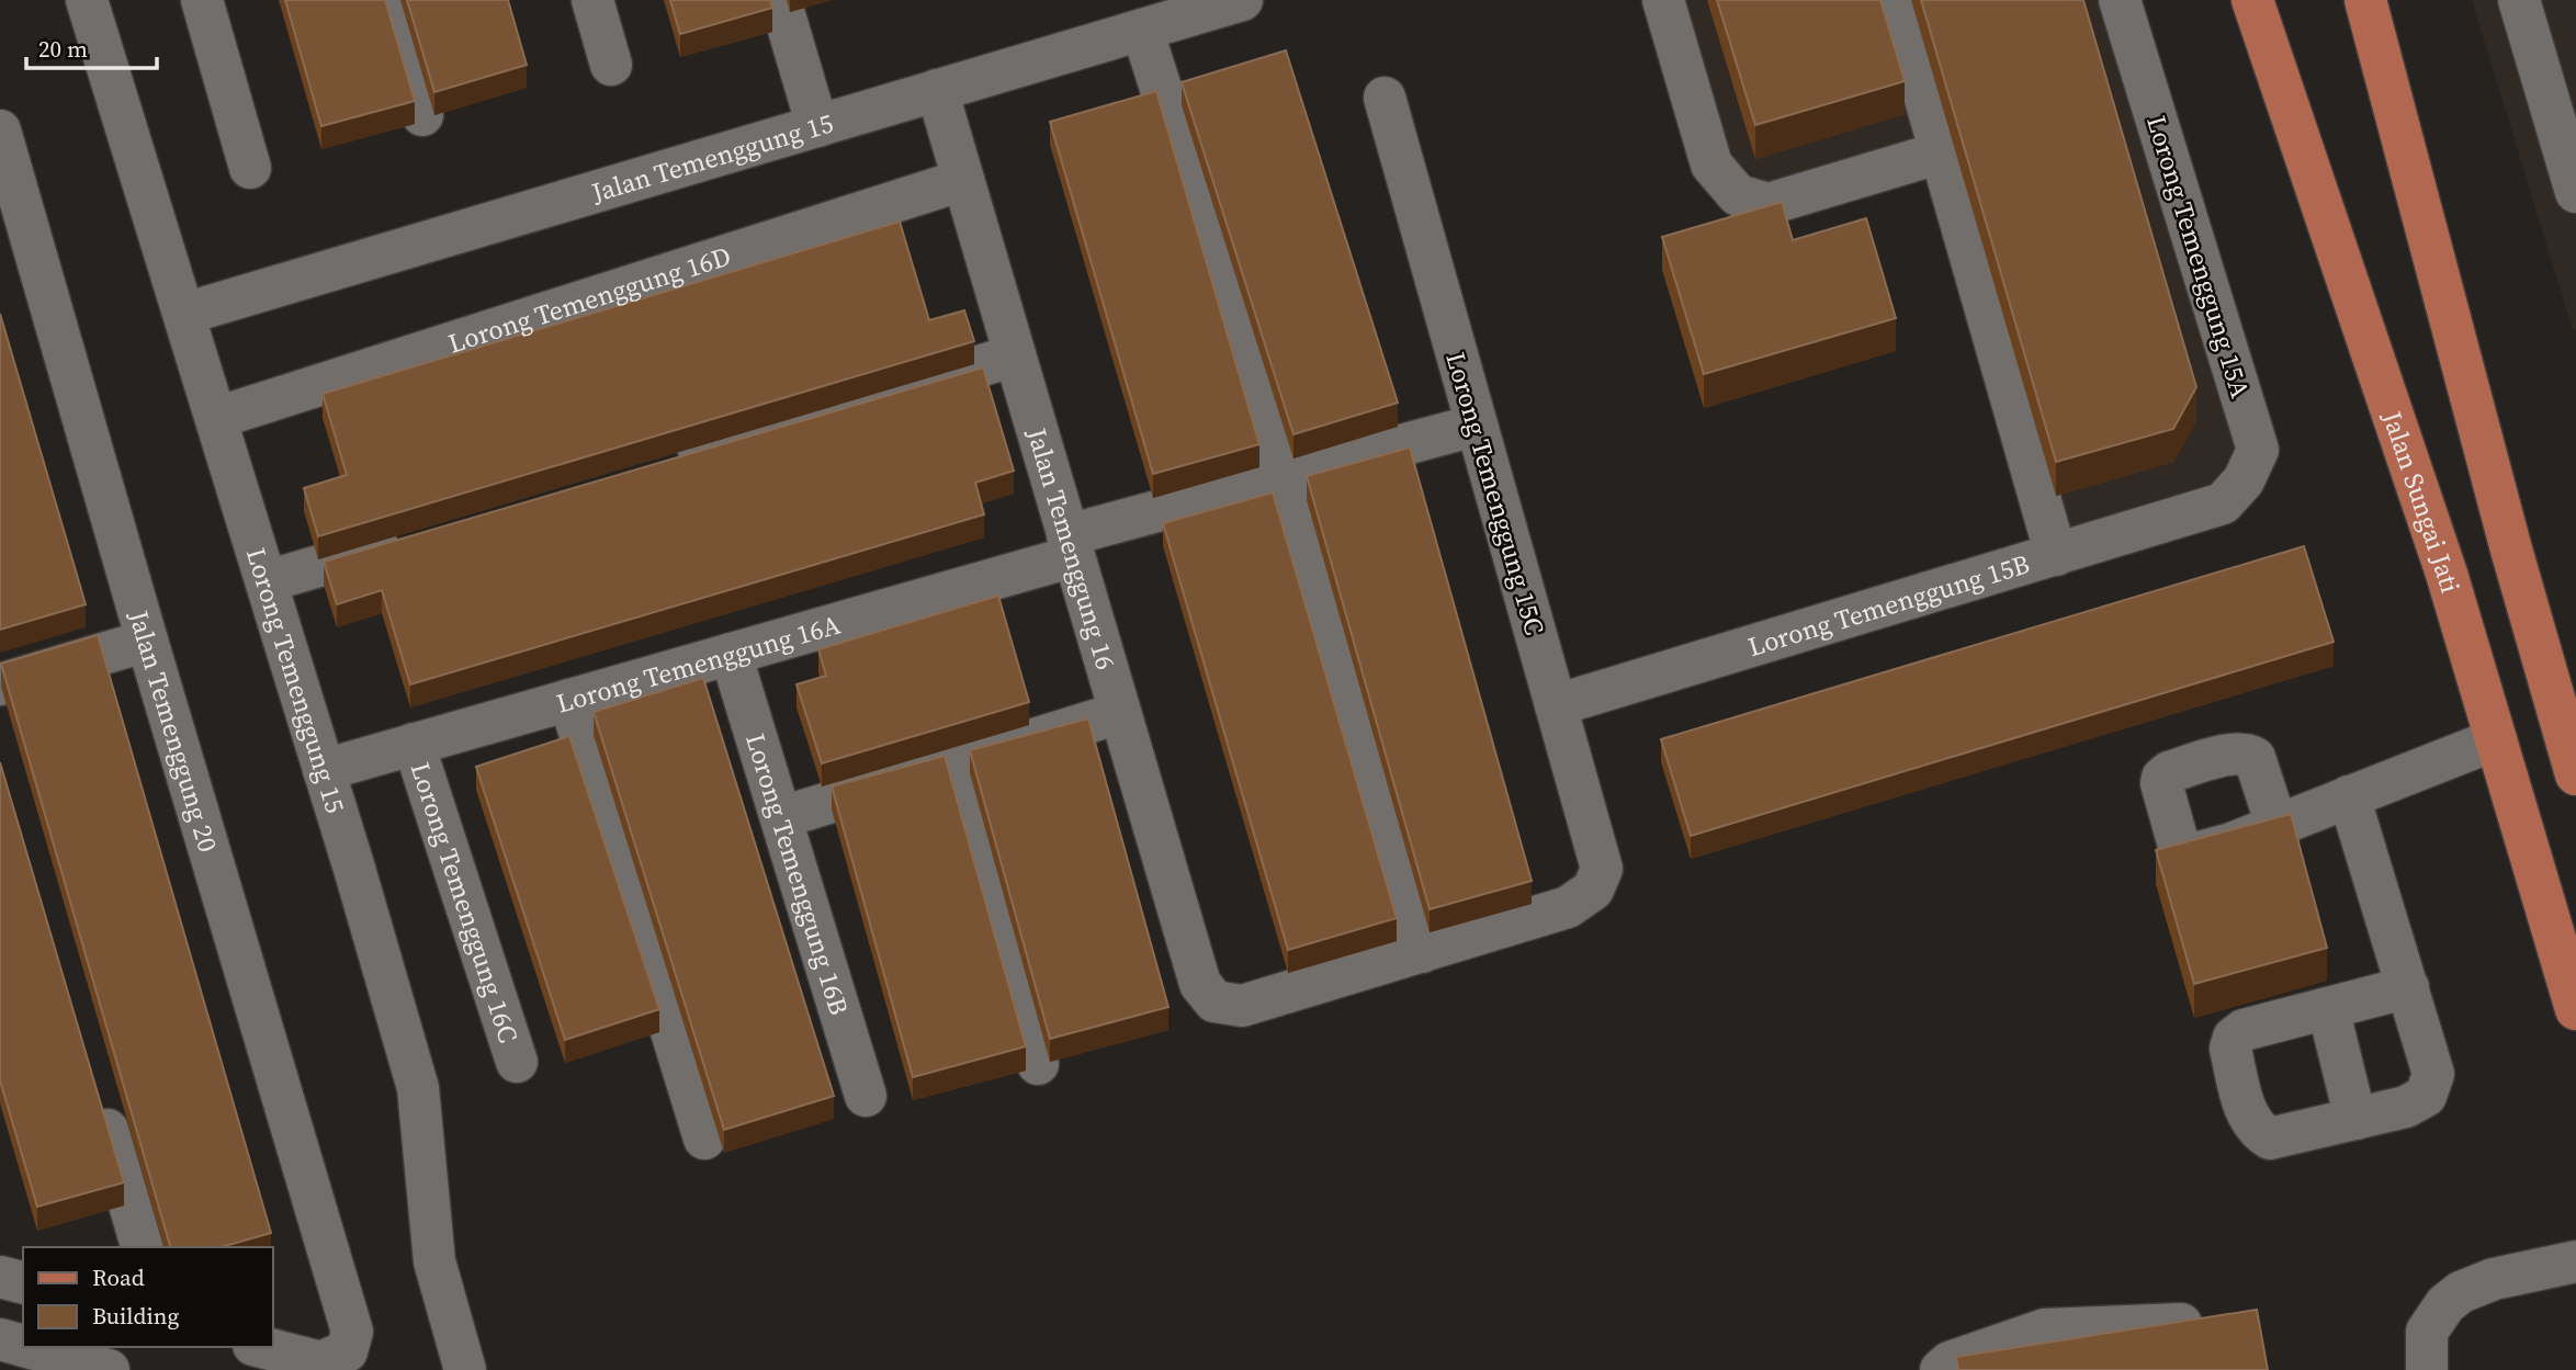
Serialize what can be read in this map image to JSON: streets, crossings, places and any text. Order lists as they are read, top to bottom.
{
  "streets": {
    "main road": ["Jalan Sungai Jati"],
    "street": [
      "Jalan Temenggung 15",
      "Lorong Temenggung 15A",
      "Lorong Temenggung 16D",
      "Lorong Temenggung 15C",
      "Jalan Temenggung 16",
      "Lorong Temenggung 15B",
      "Lorong Temenggung 16A",
      "Lorong Temenggung 15",
      "Jalan Temenggung 20",
      "Lorong Temenggung 16B",
      "Lorong Temenggung 16C"
    ]
  },
  "crossings": [
    ["Jalan Temenggung 15", "Jalan Temenggung 16"],
    ["Jalan Temenggung 15", "Lorong Temenggung 15"],
    ["Lorong Temenggung 15A", "Lorong Temenggung 15B"],
    ["Lorong Temenggung 16D", "Jalan Temenggung 16"],
    ["Lorong Temenggung 16D", "Lorong Temenggung 15"],
    ["Lorong Temenggung 15C", "Jalan Temenggung 16"],
    ["Lorong Temenggung 15C", "Lorong Temenggung 15B"],
    ["Lorong Temenggung 15C", "Lorong Temenggung 16A"],
    ["Jalan Temenggung 16", "Lorong Temenggung 16A"],
    ["Lorong Temenggung 16A", "Lorong Temenggung 15"],
    ["Lorong Temenggung 16A", "Lorong Temenggung 16B"],
    ["Lorong Temenggung 16A", "Lorong Temenggung 16C"]
  ],
  "legend": ["Road", "Building"],
  "scale_bar": "20 m"
}
